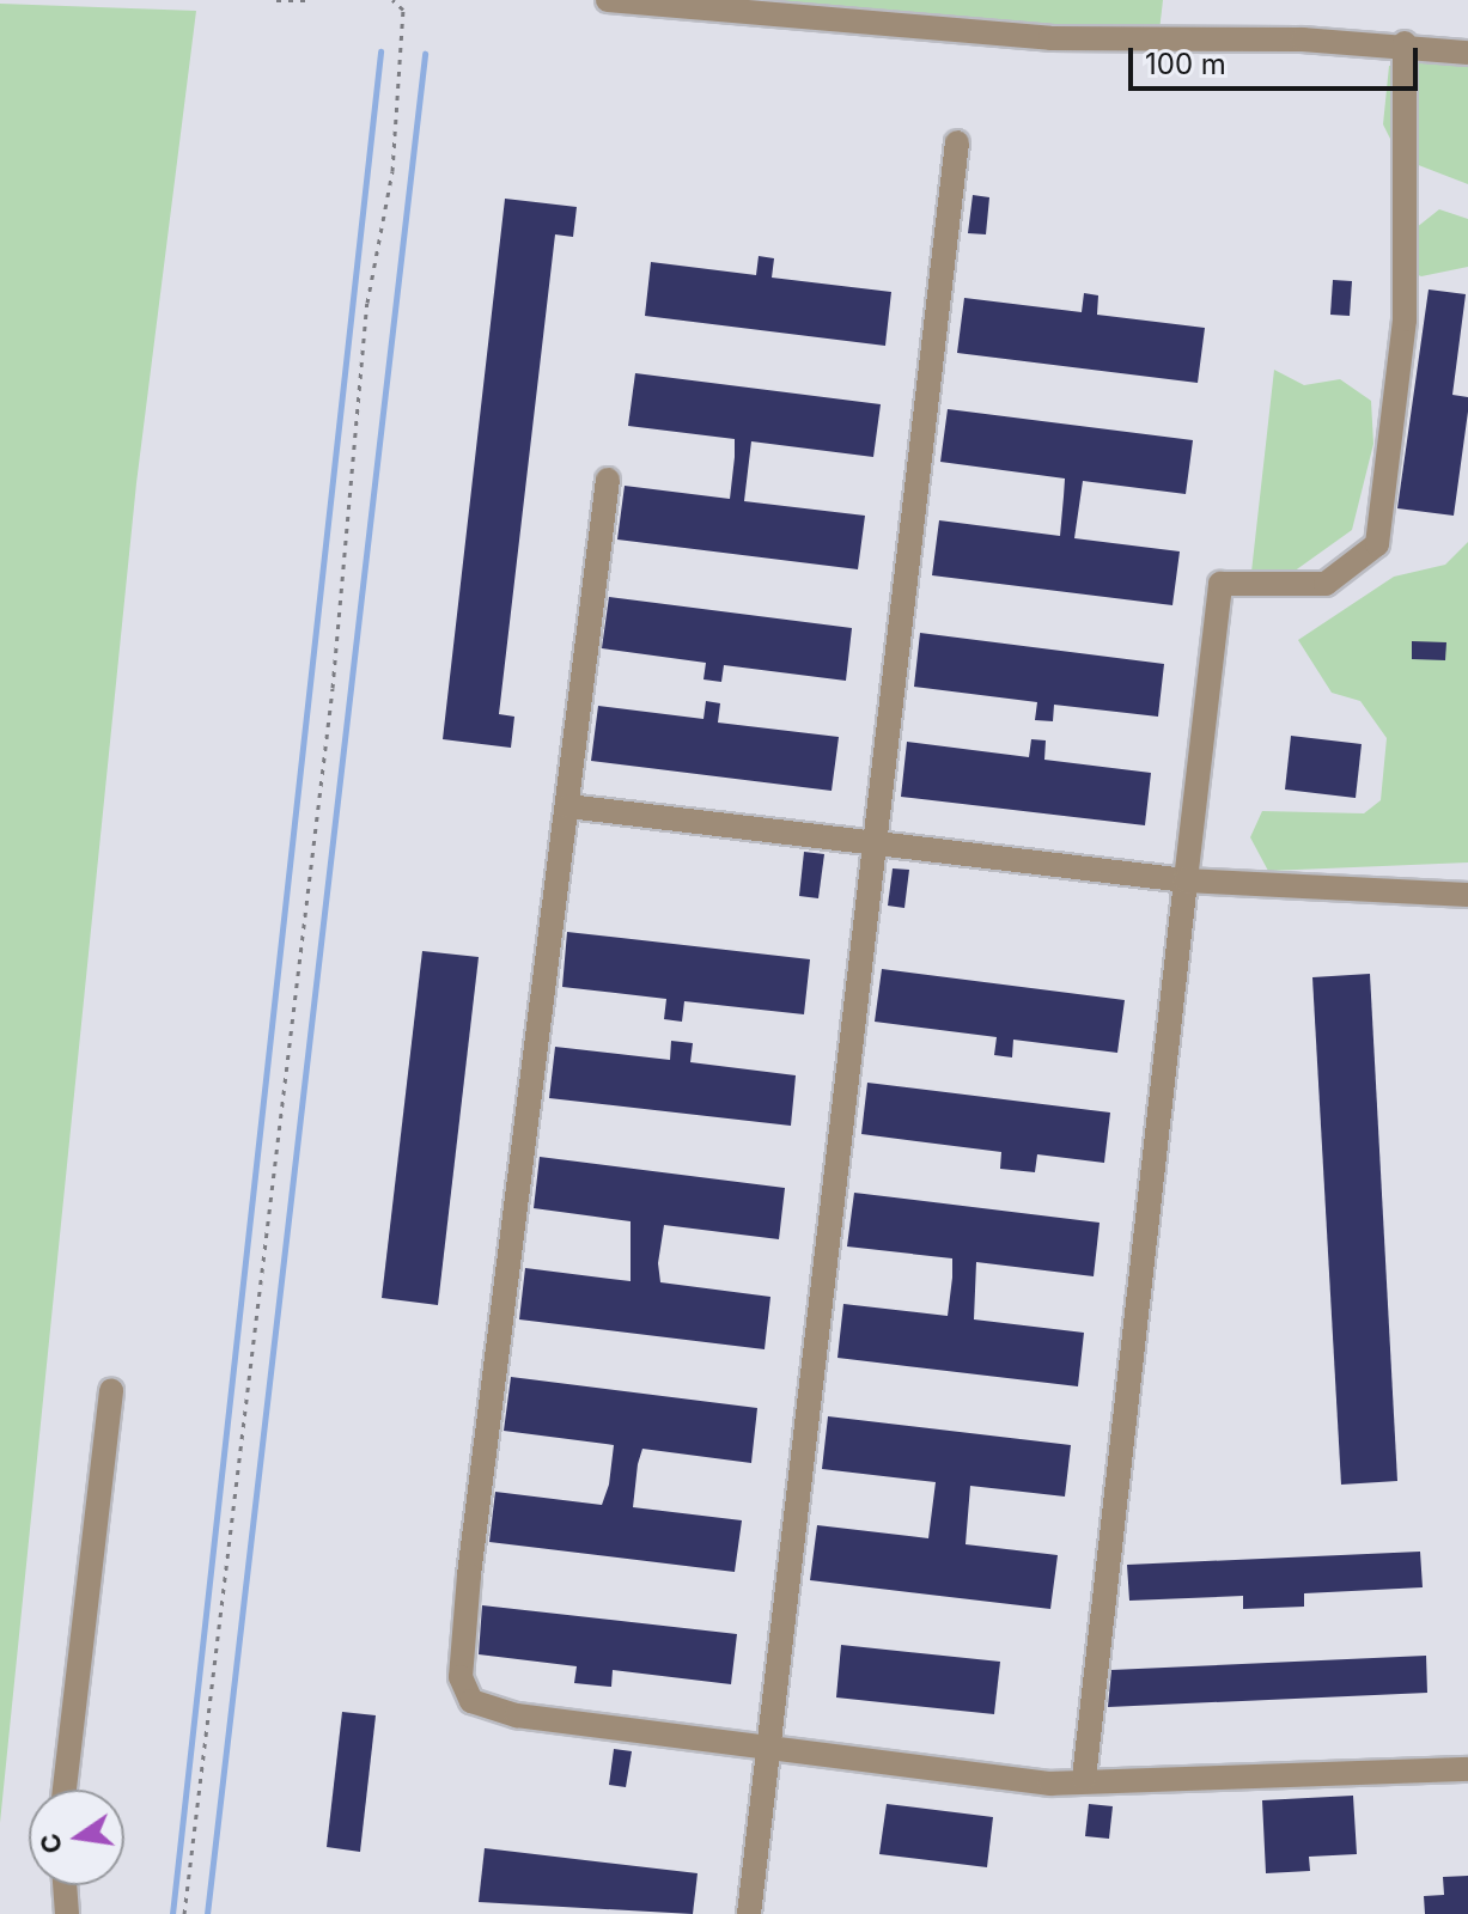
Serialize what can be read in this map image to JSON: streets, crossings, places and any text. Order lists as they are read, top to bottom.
{
  "scale_bar": "100 m",
  "north": "left"
}
